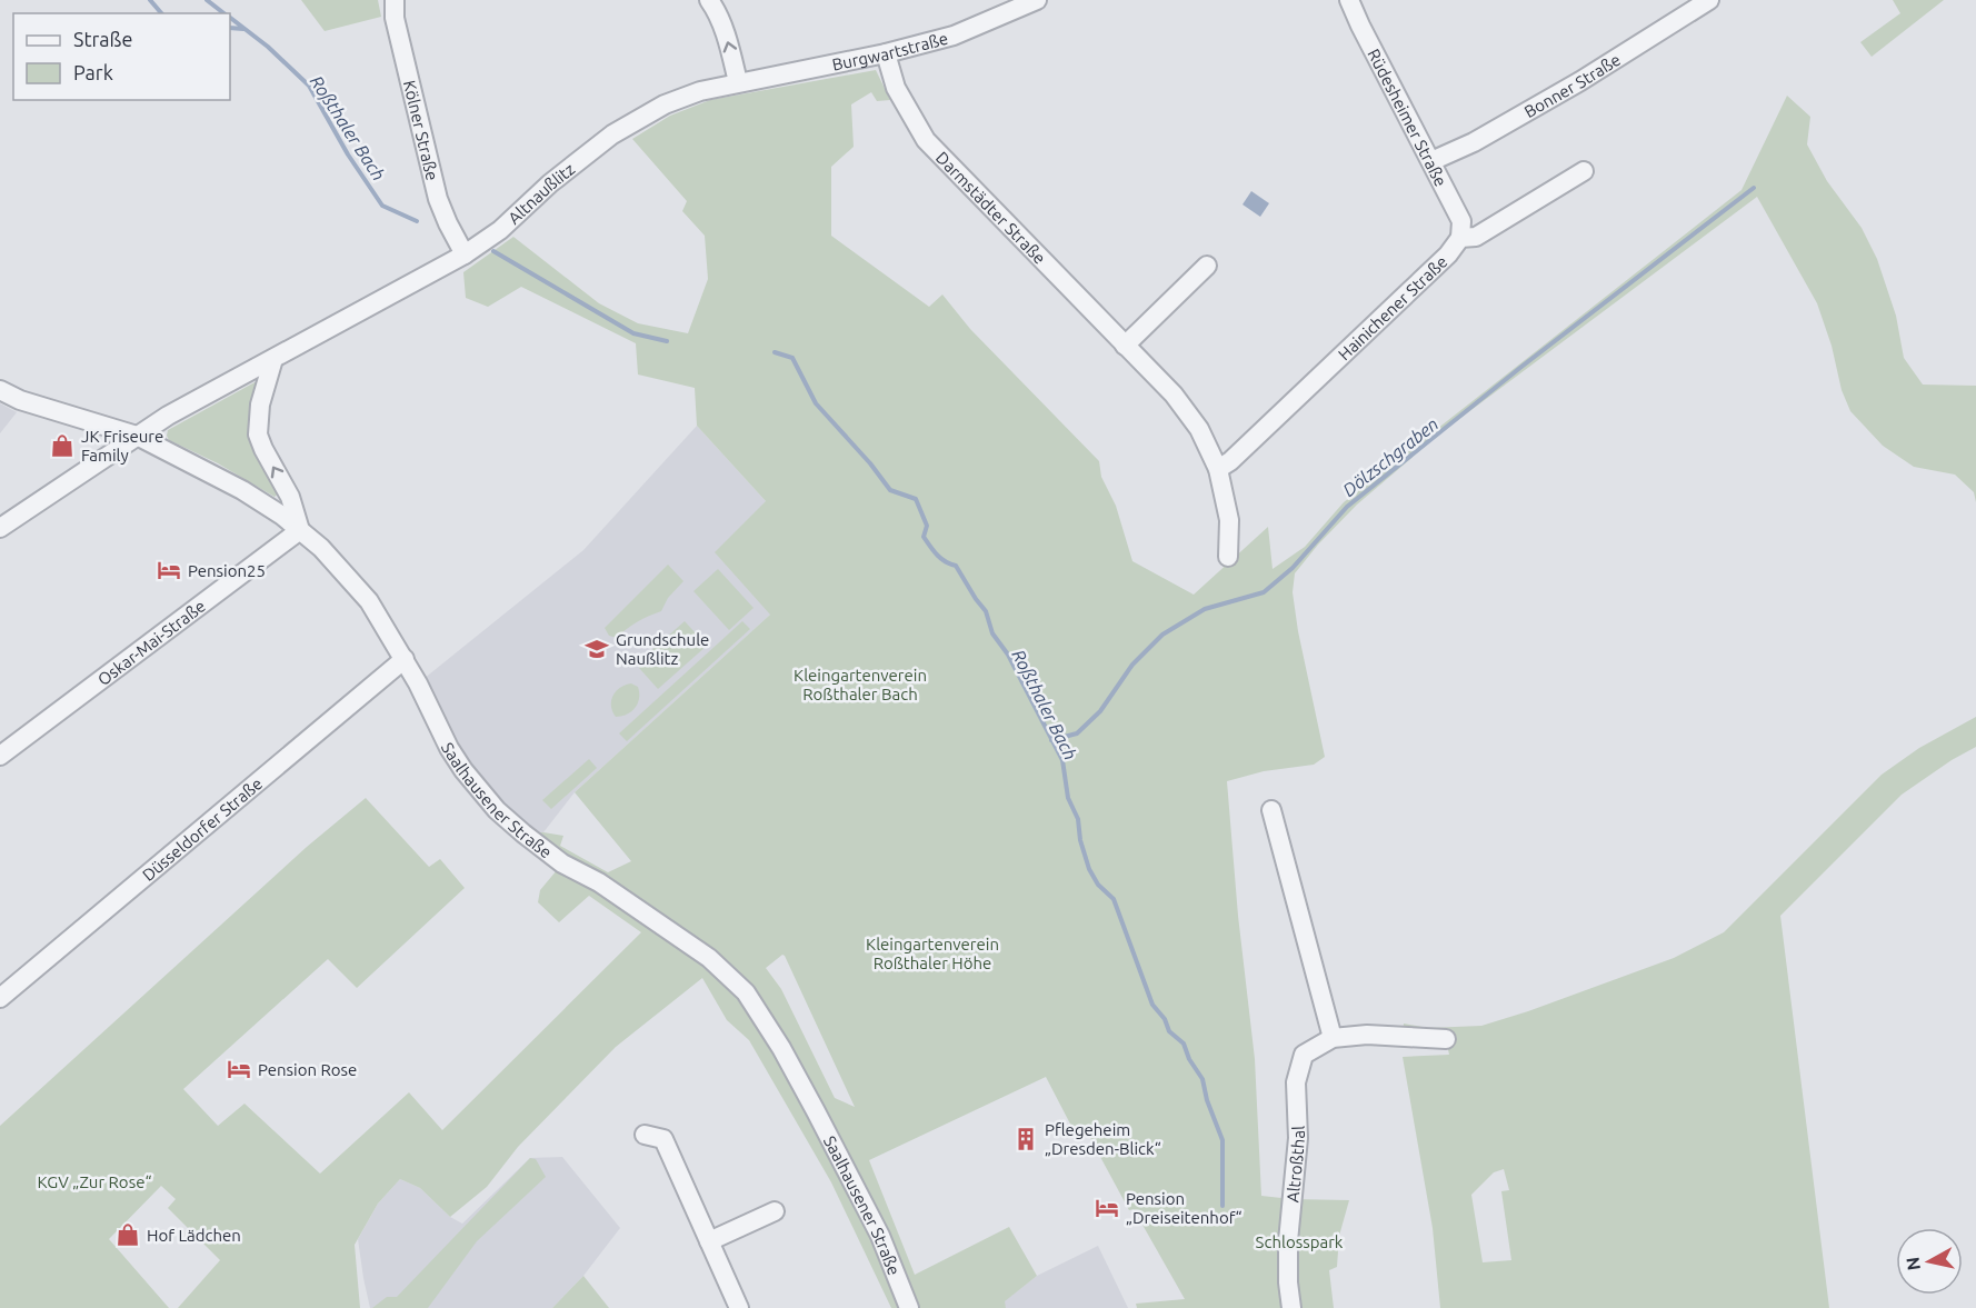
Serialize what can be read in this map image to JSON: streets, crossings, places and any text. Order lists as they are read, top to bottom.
{
  "streets": {
    "street": [
      "Burgwartstraße",
      "Bonner Straße",
      "Rüdesheimer Straße",
      "Kölner Straße",
      "Altnaußlitz",
      "Darmstädter Straße",
      "Hainichener Straße",
      "Oskar-Mai-Straße",
      "Saalhausener Straße",
      "Düsseldorfer Straße",
      "Altroßthal"
    ]
  },
  "crossings": [
    ["Burgwartstraße", "Altnaußlitz"],
    ["Burgwartstraße", "Darmstädter Straße"],
    ["Bonner Straße", "Rüdesheimer Straße"],
    ["Rüdesheimer Straße", "Hainichener Straße"],
    ["Kölner Straße", "Altnaußlitz"],
    ["Altnaußlitz", "Saalhausener Straße"],
    ["Darmstädter Straße", "Hainichener Straße"],
    ["Oskar-Mai-Straße", "Saalhausener Straße"],
    ["Saalhausener Straße", "Düsseldorfer Straße"]
  ],
  "water": ["Roßthaler Bach", "Dölzschgraben"],
  "parks": [
    "Kleingartenverein Roßthaler Bach",
    "Kleingartenverein Roßthaler Höhe",
    "KGV „Zur Rose“",
    "Schlosspark"
  ],
  "places": {
    "shop": ["JK Friseure Family", "Hof Lädchen"],
    "hotel": ["Pension25", "Pension Rose", "Pension „Dreiseitenhof“"],
    "school or university": ["Grundschule Naußlitz"],
    "building": ["Pflegeheim „Dresden-Blick“"]
  },
  "legend": ["Straße", "Park"],
  "north": "left"
}
